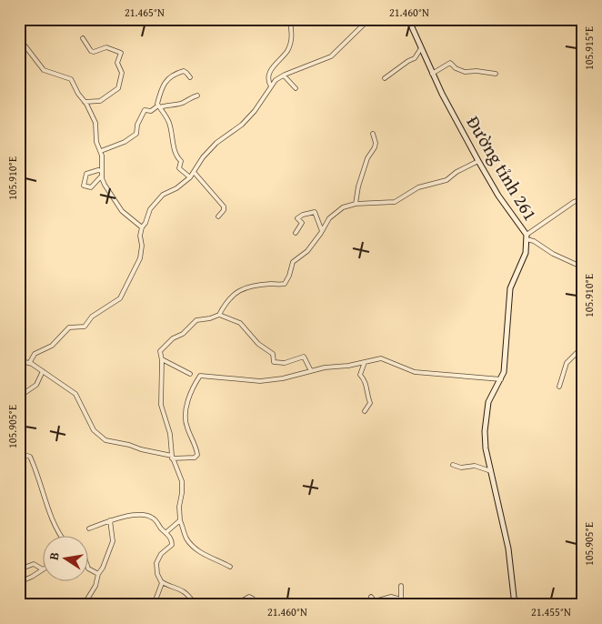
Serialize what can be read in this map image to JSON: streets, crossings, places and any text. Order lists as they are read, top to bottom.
{
  "streets": {
    "main road": ["Đường tỉnh 261"]
  },
  "north": "left",
  "coordinates": [
    "21.465°N",
    "21.460°N",
    "105.915°E",
    "105.910°E",
    "105.905°E",
    "21.455°N"
  ]
}
